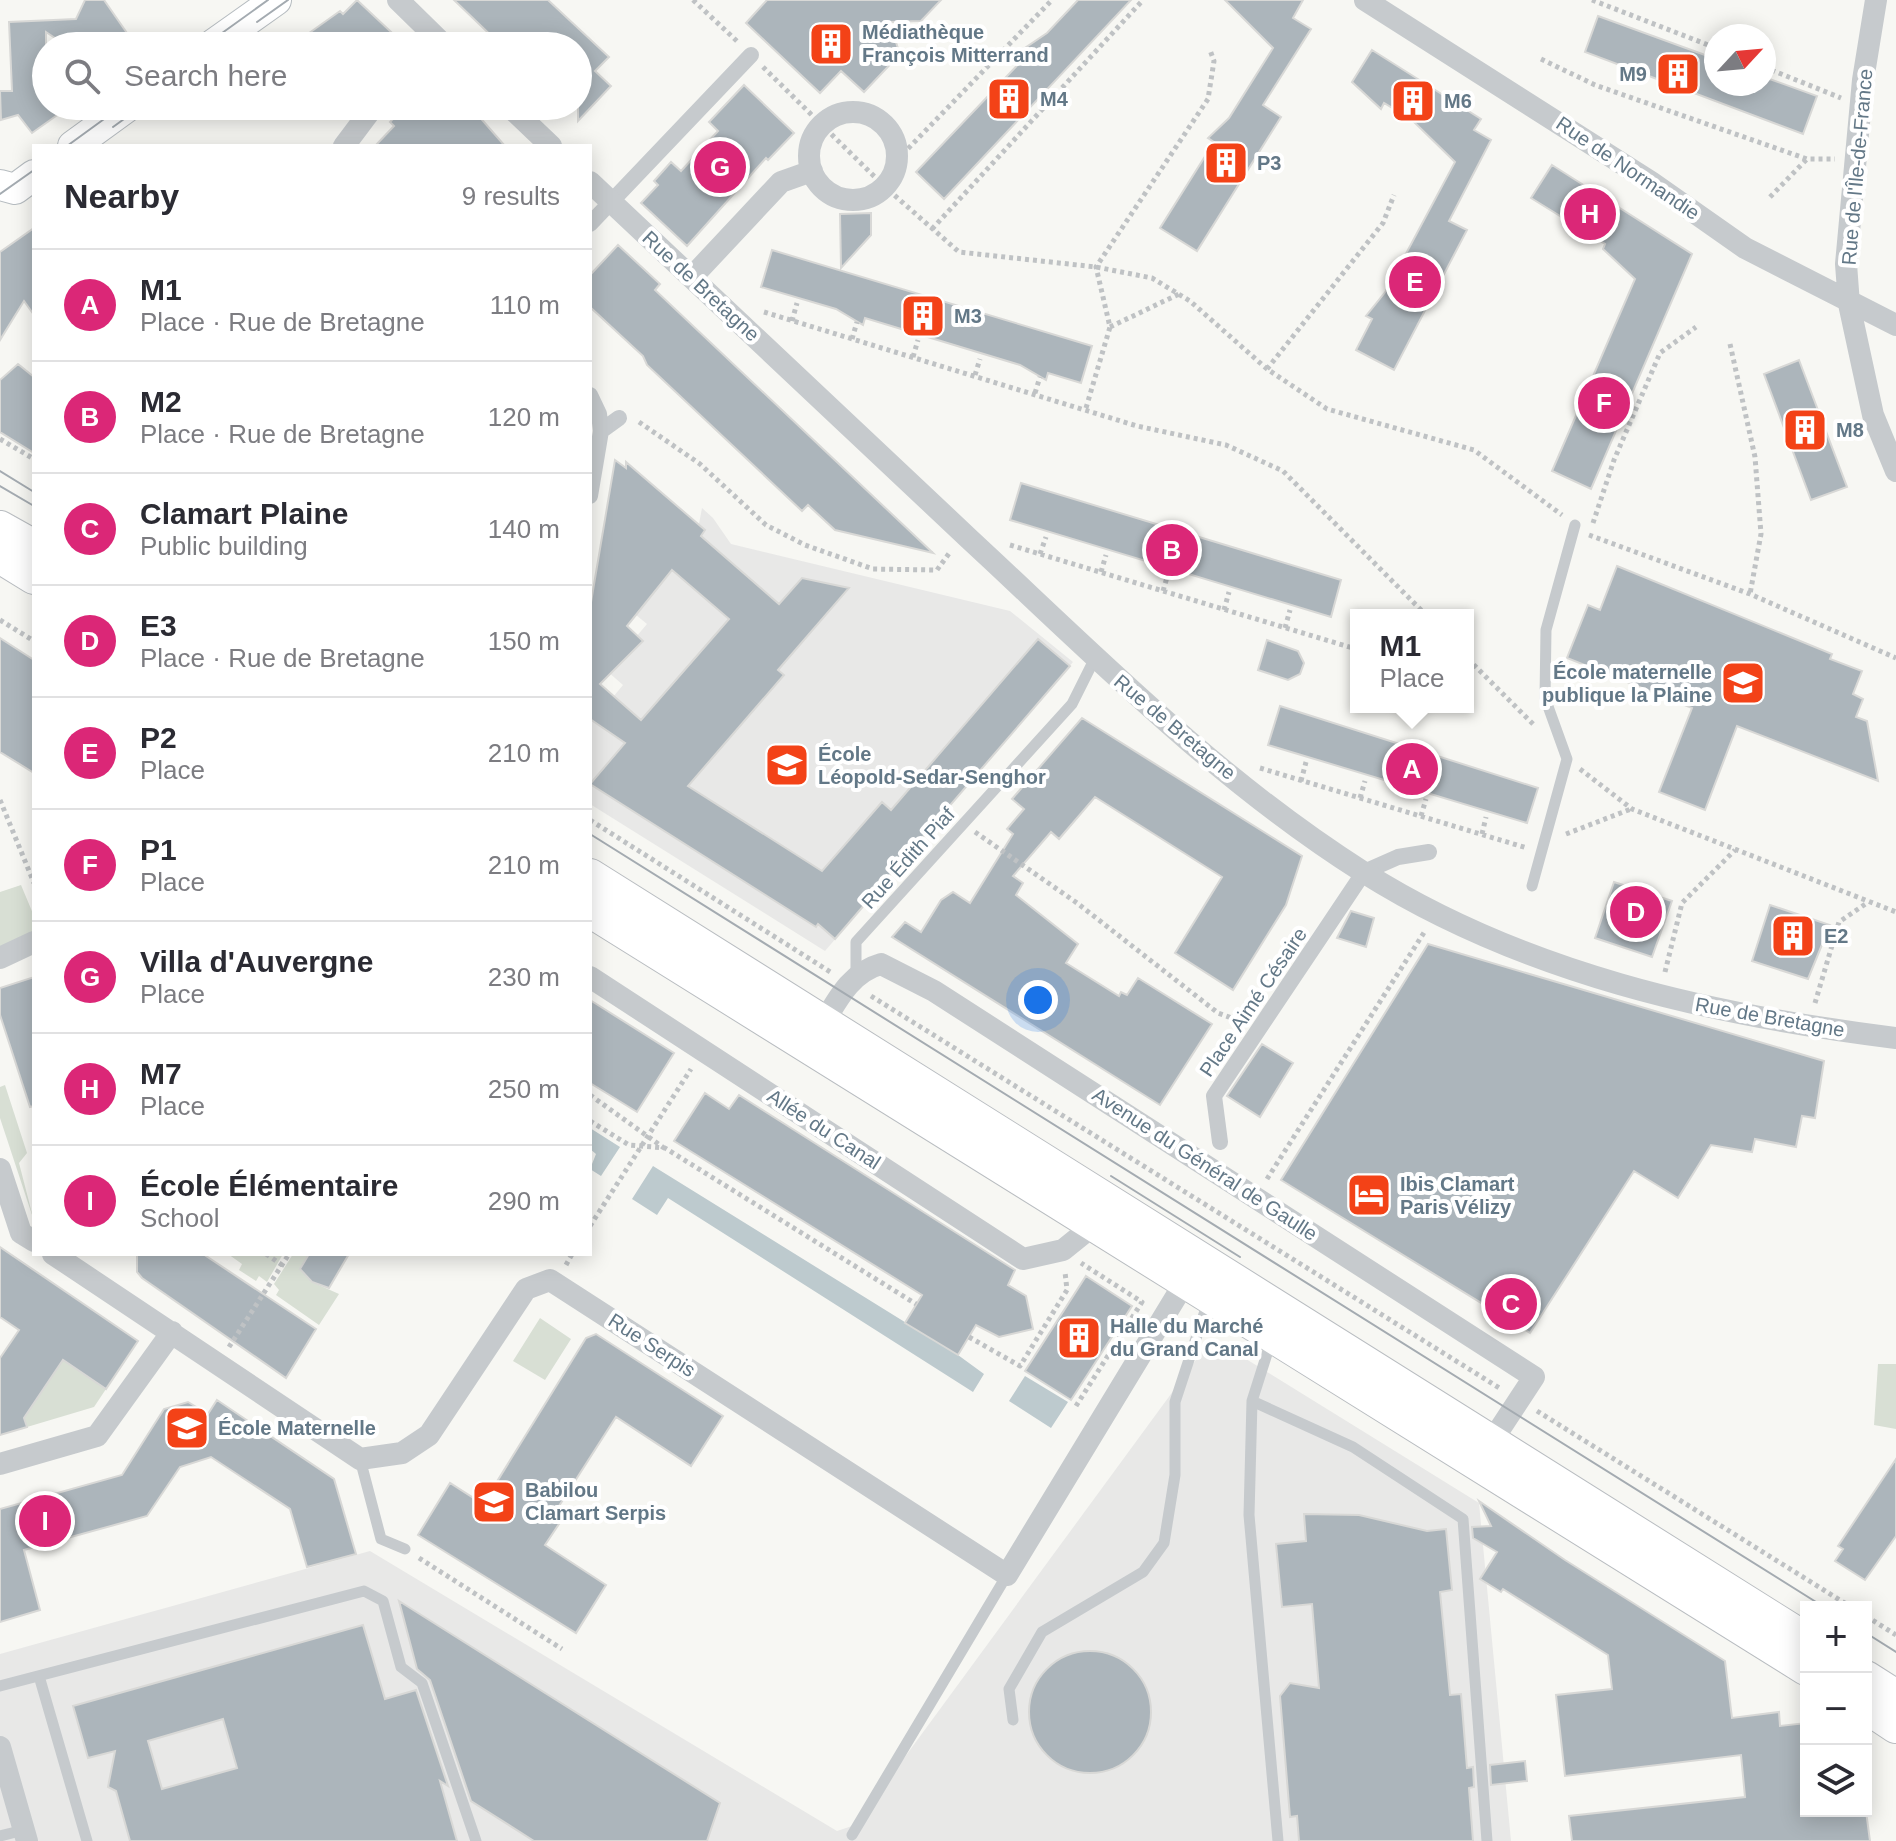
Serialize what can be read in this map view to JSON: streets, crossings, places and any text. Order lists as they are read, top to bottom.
{
  "streets": {
    "street": [
      "Rue de l'Île-de-France",
      "Rue de Normandie",
      "Rue de Bretagne",
      "Place Aimé Césaire",
      "Allée du Canal",
      "Avenue du Général de Gaulle",
      "Rue Serpis"
    ],
    "lane": ["Rue Édith Piaf"]
  },
  "crossings": [
    ["Rue de l'Île-de-France", "Rue de Normandie"],
    ["Rue de Bretagne", "Rue Édith Piaf"],
    ["Rue de Bretagne", "Place Aimé Césaire"],
    ["Rue Édith Piaf", "Avenue du Général de Gaulle"]
  ],
  "places": {
    "building": [
      "Médiathèque François Mitterrand",
      "M9",
      "M4",
      "M6",
      "P3",
      "M3",
      "M8",
      "E2",
      "Halle du Marché du Grand Canal"
    ],
    "school or university": [
      "École maternelle publique la Plaine",
      "École Léopold-Sedar-Senghor",
      "École Maternelle",
      "Babilou Clamart Serpis"
    ],
    "hotel": ["Ibis Clamart Paris Vélizy"]
  },
  "north": "top right",
  "page": {
    "search": "Search here",
    "pins": [
      "G",
      "H",
      "E",
      "F",
      "B",
      "A",
      "D",
      "C",
      "I"
    ],
    "heading": ["Nearby", "9 results"],
    "list": [
      {
        "mark": "A",
        "name": "M1",
        "note": "Place · Rue de Bretagne",
        "value": "110 m"
      },
      {
        "mark": "B",
        "name": "M2",
        "note": "Place · Rue de Bretagne",
        "value": "120 m"
      },
      {
        "mark": "C",
        "name": "Clamart Plaine",
        "note": "Public building",
        "value": "140 m"
      },
      {
        "mark": "D",
        "name": "E3",
        "note": "Place · Rue de Bretagne",
        "value": "150 m"
      },
      {
        "mark": "E",
        "name": "P2",
        "note": "Place",
        "value": "210 m"
      },
      {
        "mark": "F",
        "name": "P1",
        "note": "Place",
        "value": "210 m"
      },
      {
        "mark": "G",
        "name": "Villa d'Auvergne",
        "note": "Place",
        "value": "230 m"
      },
      {
        "mark": "H",
        "name": "M7",
        "note": "Place",
        "value": "250 m"
      },
      {
        "mark": "I",
        "name": "École Élémentaire",
        "note": "School",
        "value": "290 m"
      }
    ],
    "popup": ["M1", "Place"],
    "map_buttons": ["+", "−"]
  }
}
